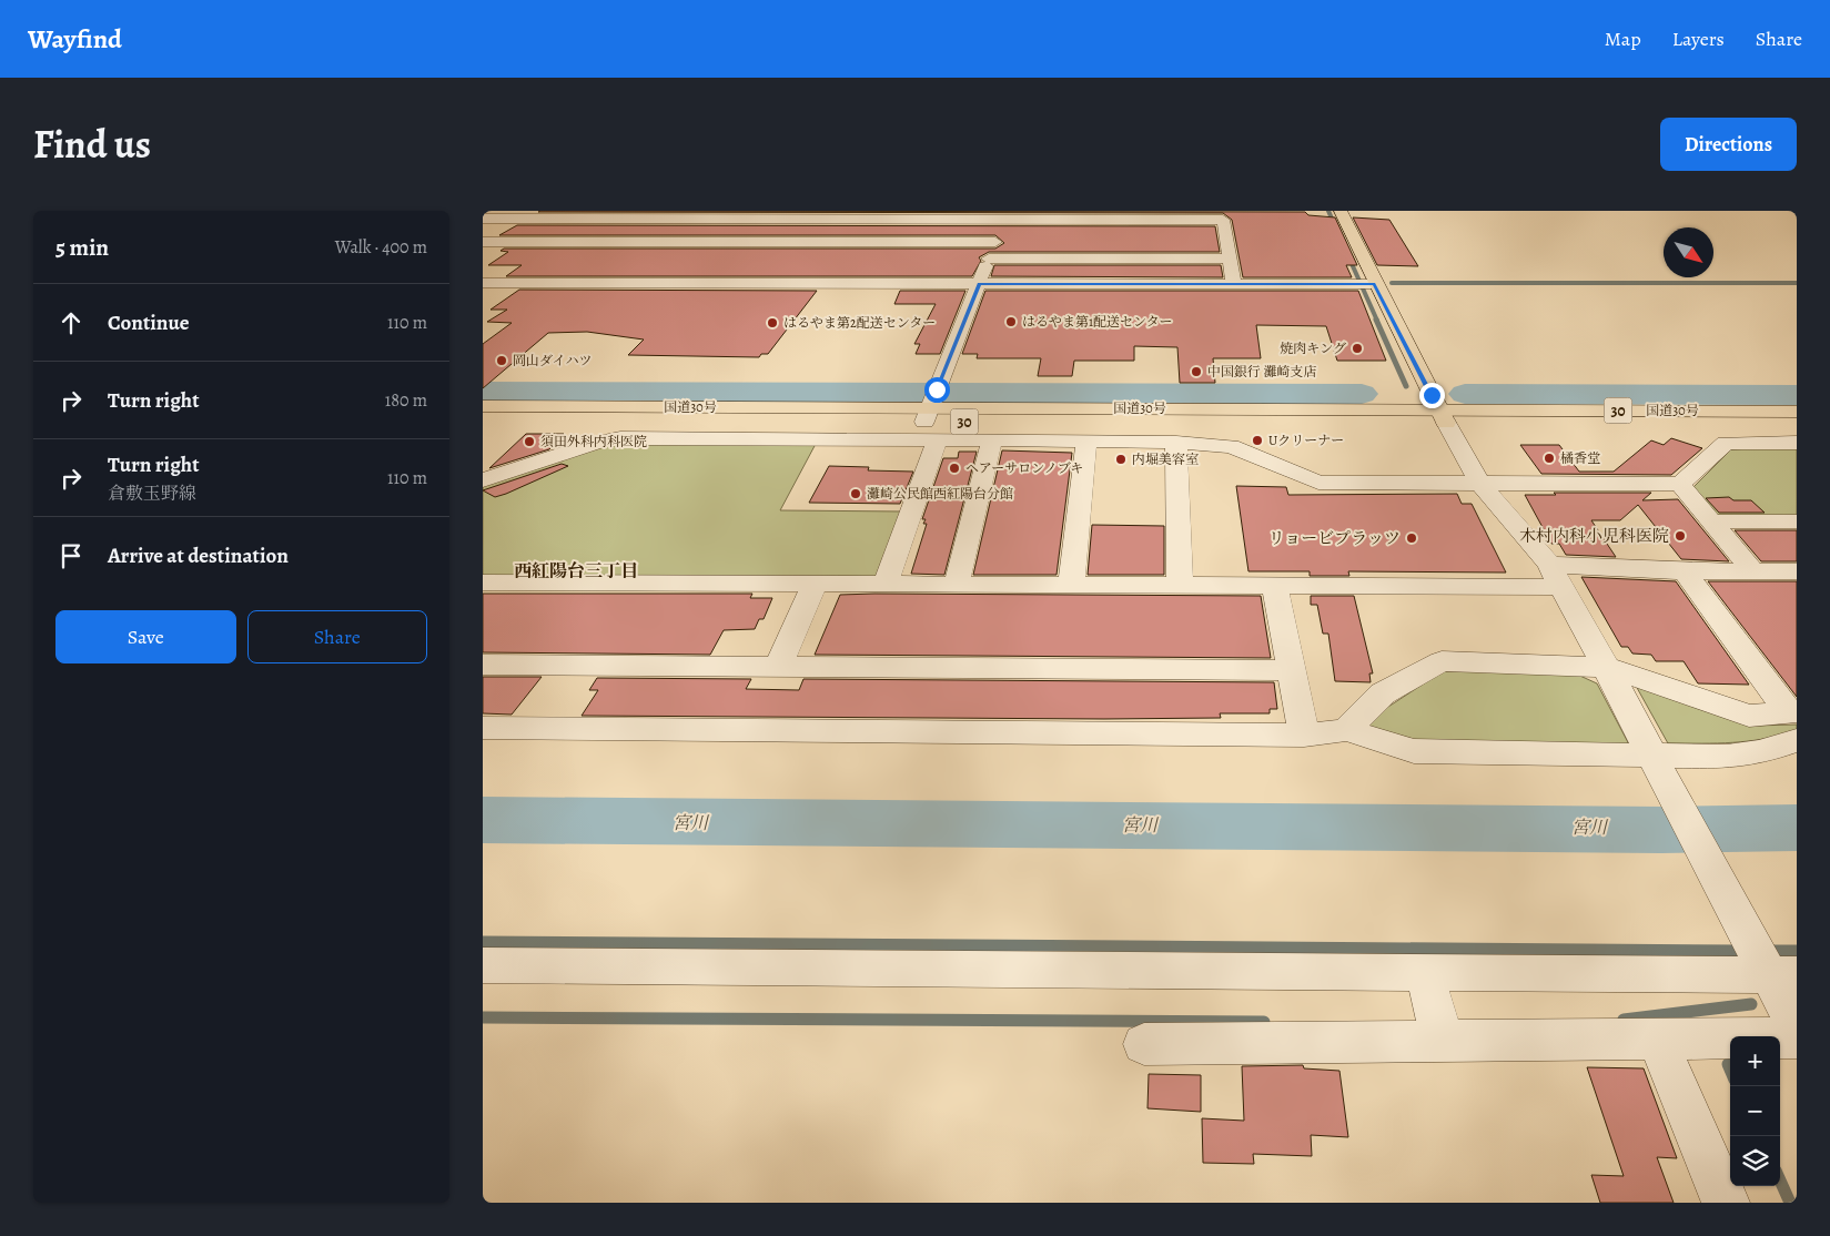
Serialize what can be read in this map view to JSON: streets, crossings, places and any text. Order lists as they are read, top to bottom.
{
  "streets": {
    "main road": ["国道30号", "30"]
  },
  "districts": ["西紅陽台三丁目"],
  "water": ["宮川"],
  "places": [
    "はるやま第1配送センター",
    "はるやま第2配送センター",
    "焼肉キング",
    "岡山ダイハツ",
    "中国銀行 灘崎支店",
    "Uクリーナー",
    "須田外科内科医院",
    "橘香堂",
    "内堀美容室",
    "ヘアーサロンノブキ",
    "灘崎公民館西紅陽台分館",
    "木村内科小児科医院",
    "リョービプラッツ"
  ],
  "north": "bottom right",
  "page": {
    "header": "Wayfind",
    "nav": ["Map", "Layers", "Share"],
    "title": "Find us",
    "buttons": [
      "Directions",
      ["Save", "Share"]
    ],
    "heading": ["5 min", "Walk · 400 m"],
    "list": [
      ["Continue", "110 m"],
      ["Turn right", "180 m"],
      ["Turn right", "倉敷玉野線", "110 m"],
      "Arrive at destination"
    ],
    "map_buttons": ["+", "−"]
  }
}
